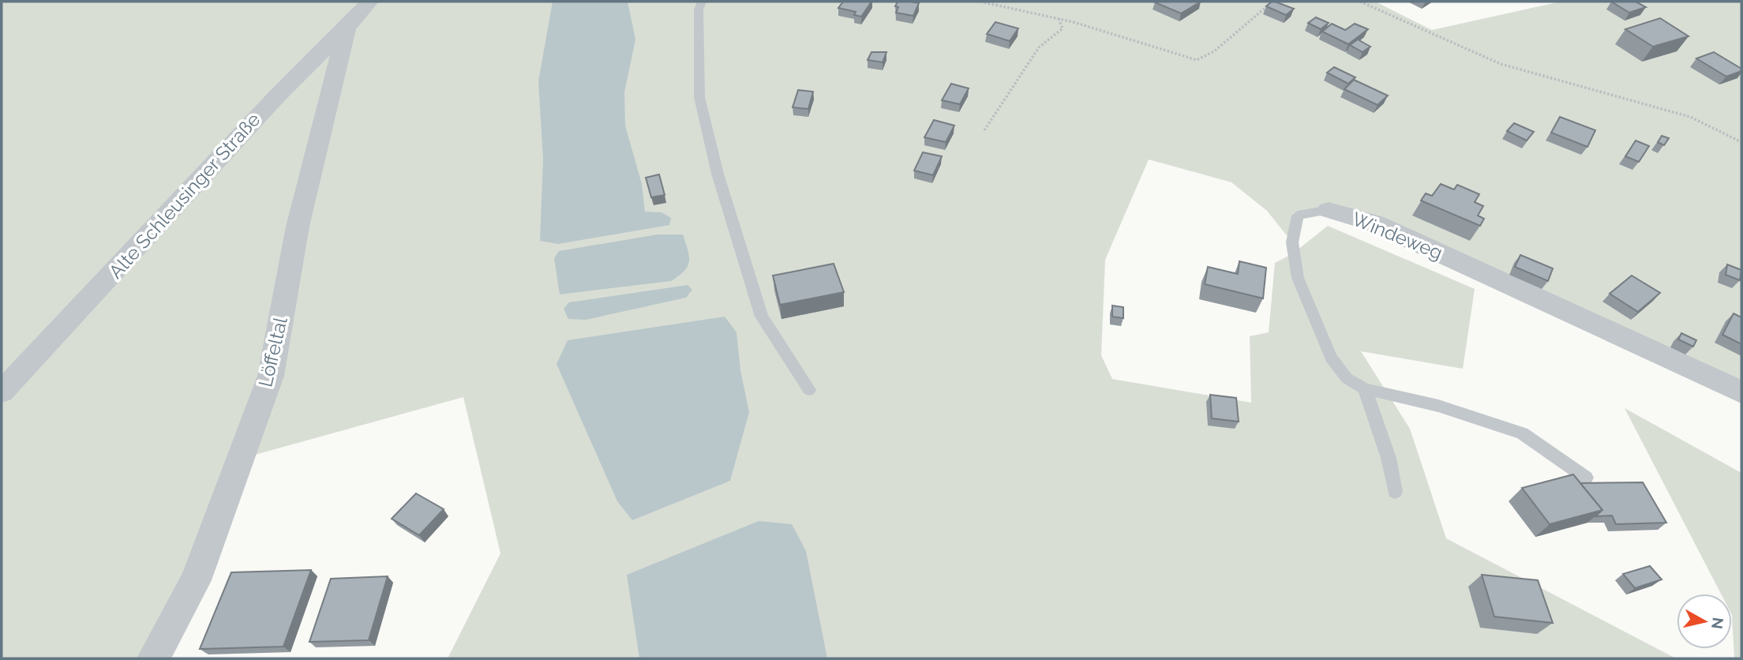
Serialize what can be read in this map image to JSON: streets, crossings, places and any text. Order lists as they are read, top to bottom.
{
  "streets": {
    "street": ["Alte Schleusinger Straße", "Windeweg", "Löffeltal"]
  },
  "crossings": [
    ["Alte Schleusinger Straße", "Löffeltal"]
  ],
  "north": "right"
}
